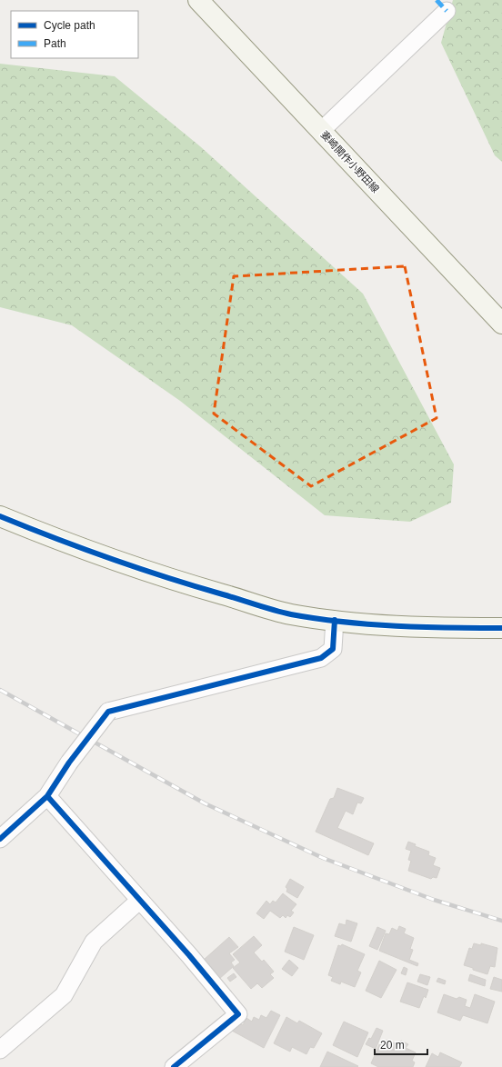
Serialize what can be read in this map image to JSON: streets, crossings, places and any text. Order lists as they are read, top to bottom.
{
  "streets": {
    "street": ["妻崎開作小野田線"]
  },
  "legend": ["Cycle path", "Path"],
  "scale_bar": "20 m"
}
